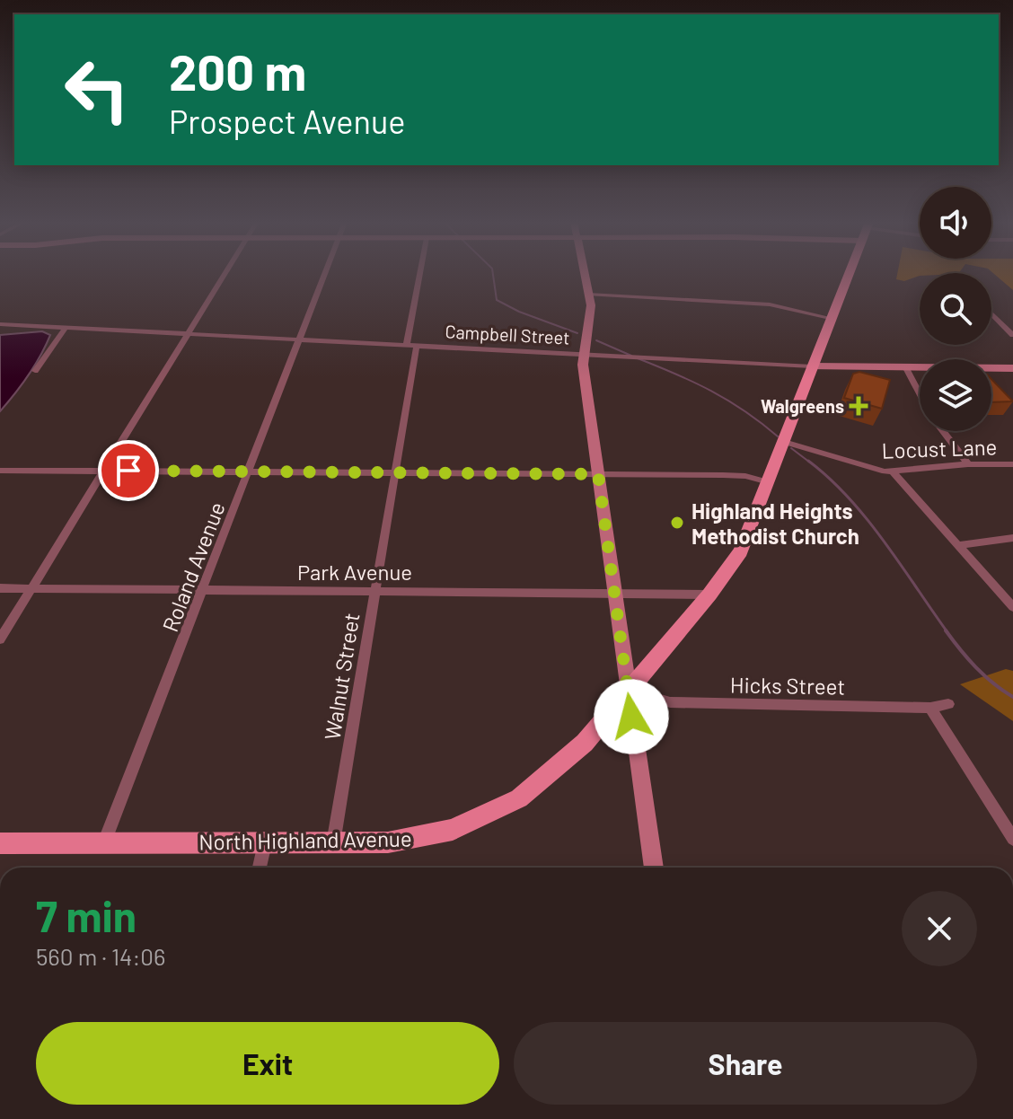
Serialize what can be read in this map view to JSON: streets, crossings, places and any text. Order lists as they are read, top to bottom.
{
  "streets": {
    "main road": ["North Highland Avenue"],
    "street": [
      "Campbell Street",
      "Locust Lane",
      "Roland Avenue",
      "Park Avenue",
      "Walnut Street",
      "Hicks Street"
    ]
  },
  "crossings": [
    ["Campbell Street", "Roland Avenue"],
    ["Campbell Street", "Walnut Street"],
    ["Campbell Street", "North Highland Avenue"],
    ["Locust Lane", "North Highland Avenue"],
    ["Roland Avenue", "Park Avenue"],
    ["Roland Avenue", "North Highland Avenue"],
    ["Park Avenue", "Walnut Street"],
    ["Park Avenue", "North Highland Avenue"],
    ["Walnut Street", "North Highland Avenue"],
    ["Hicks Street", "North Highland Avenue"]
  ],
  "places": {
    "health": ["Walgreens"],
    "other": ["Highland Heights Methodist Church"]
  },
  "page": {
    "turn": ["200 m", "Prospect Avenue"],
    "heading": ["7 min", "560 m · 14:06"],
    "buttons": ["Exit", "Share"]
  }
}
